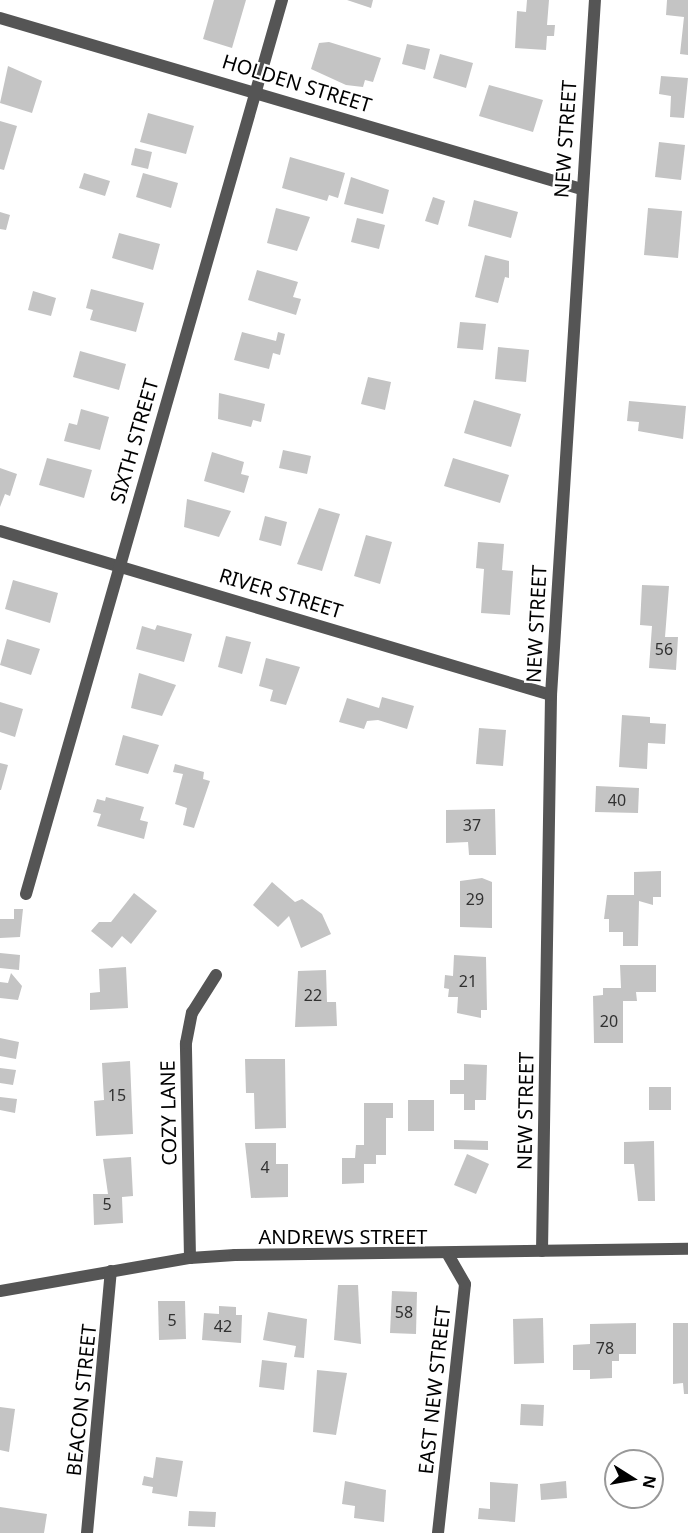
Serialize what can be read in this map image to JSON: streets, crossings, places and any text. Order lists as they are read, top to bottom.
{
  "streets": {
    "street": [
      "HOLDEN STREET",
      "NEW STREET",
      "SIXTH STREET",
      "RIVER STREET",
      "COZY LANE",
      "ANDREWS STREET",
      "EAST NEW STREET",
      "BEACON STREET"
    ]
  },
  "crossings": [
    ["HOLDEN STREET", "NEW STREET"],
    ["HOLDEN STREET", "SIXTH STREET"],
    ["NEW STREET", "RIVER STREET"],
    ["NEW STREET", "ANDREWS STREET"],
    ["SIXTH STREET", "RIVER STREET"],
    ["COZY LANE", "ANDREWS STREET"],
    ["ANDREWS STREET", "EAST NEW STREET"],
    ["ANDREWS STREET", "BEACON STREET"]
  ],
  "house_numbers": [
    "56",
    "40",
    "37",
    "29",
    "21",
    "22",
    "20",
    "15",
    "4",
    "5",
    "58",
    "5",
    "42",
    "78"
  ],
  "north": "right"
}
